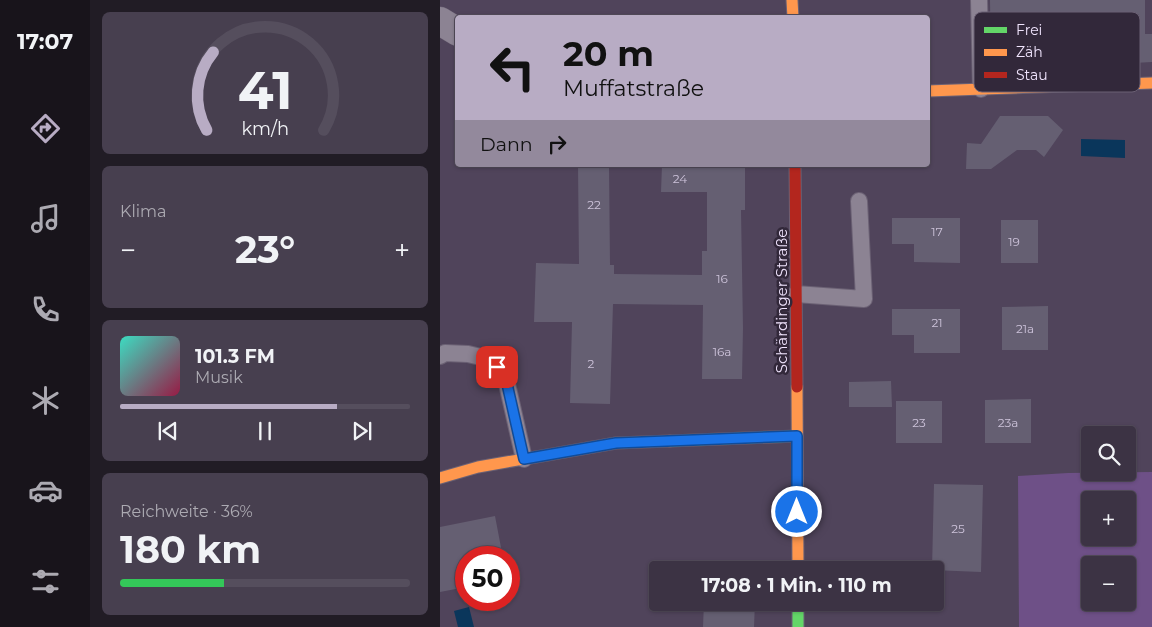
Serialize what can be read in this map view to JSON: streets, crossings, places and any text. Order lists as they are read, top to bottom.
{
  "streets": {
    "street": ["Schärdinger Straße"]
  },
  "house_numbers": [
    "24",
    "22",
    "17",
    "19",
    "16",
    "21",
    "21a",
    "16a",
    "2",
    "23",
    "23a",
    "25"
  ],
  "legend": ["Frei", "Zäh", "Stau"],
  "page": {
    "tabs": "17:07",
    "turn": ["20 m", "Muffatstraße"],
    "then": "Dann",
    "tile": [
      "Klima",
      ["Reichweite · 36%", "180 km"]
    ],
    "heat": ["−", "23°", "+"],
    "song": ["101.3 FM", "Musik"],
    "map_buttons": ["+", "−"],
    "limit": "50",
    "trip": "17:08 · 1 Min. · 110 m",
    "gauge": ["41", "km/h"]
  }
}
